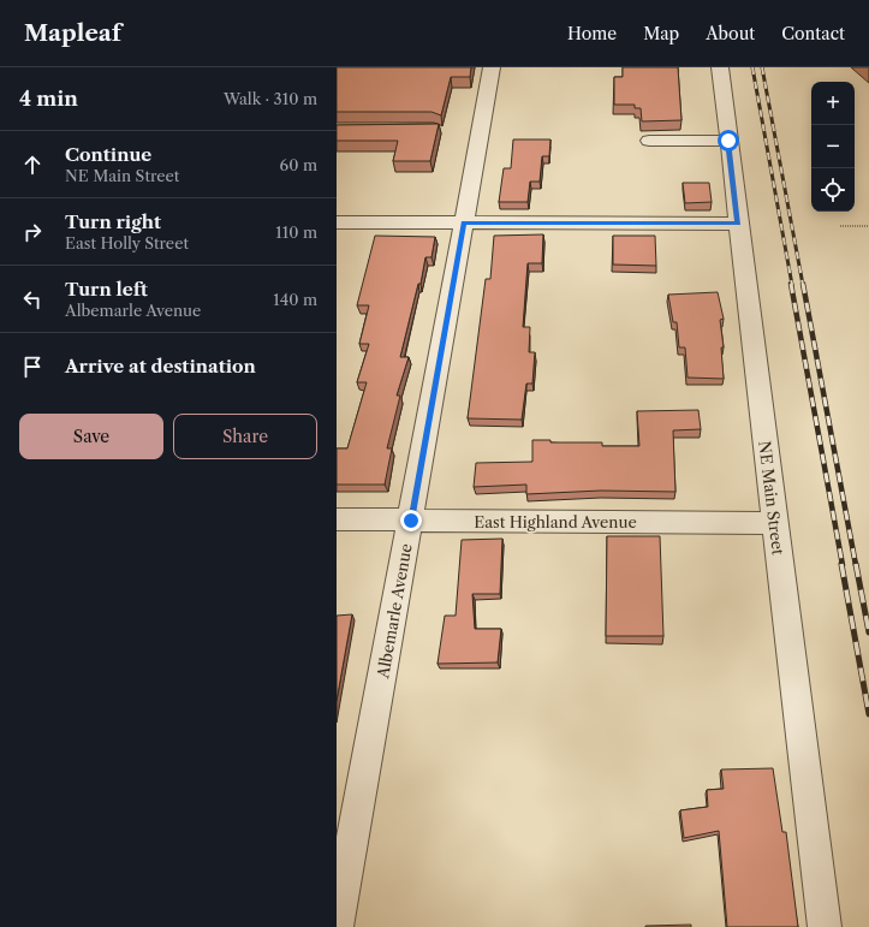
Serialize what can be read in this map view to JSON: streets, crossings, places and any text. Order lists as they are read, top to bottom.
{
  "streets": {
    "street": ["NE Main Street", "East Highland Avenue", "Albemarle Avenue"]
  },
  "crossings": [
    ["NE Main Street", "East Highland Avenue"],
    ["East Highland Avenue", "Albemarle Avenue"]
  ],
  "page": {
    "header": "Mapleaf",
    "nav": [
      "Home",
      "Map",
      "About",
      "Contact"
    ],
    "heading": ["4 min", "Walk · 310 m"],
    "map_buttons": ["+", "−"],
    "list": [
      ["Continue", "NE Main Street", "60 m"],
      ["Turn right", "East Holly Street", "110 m"],
      ["Turn left", "Albemarle Avenue", "140 m"],
      "Arrive at destination"
    ],
    "buttons": ["Save", "Share"]
  }
}
